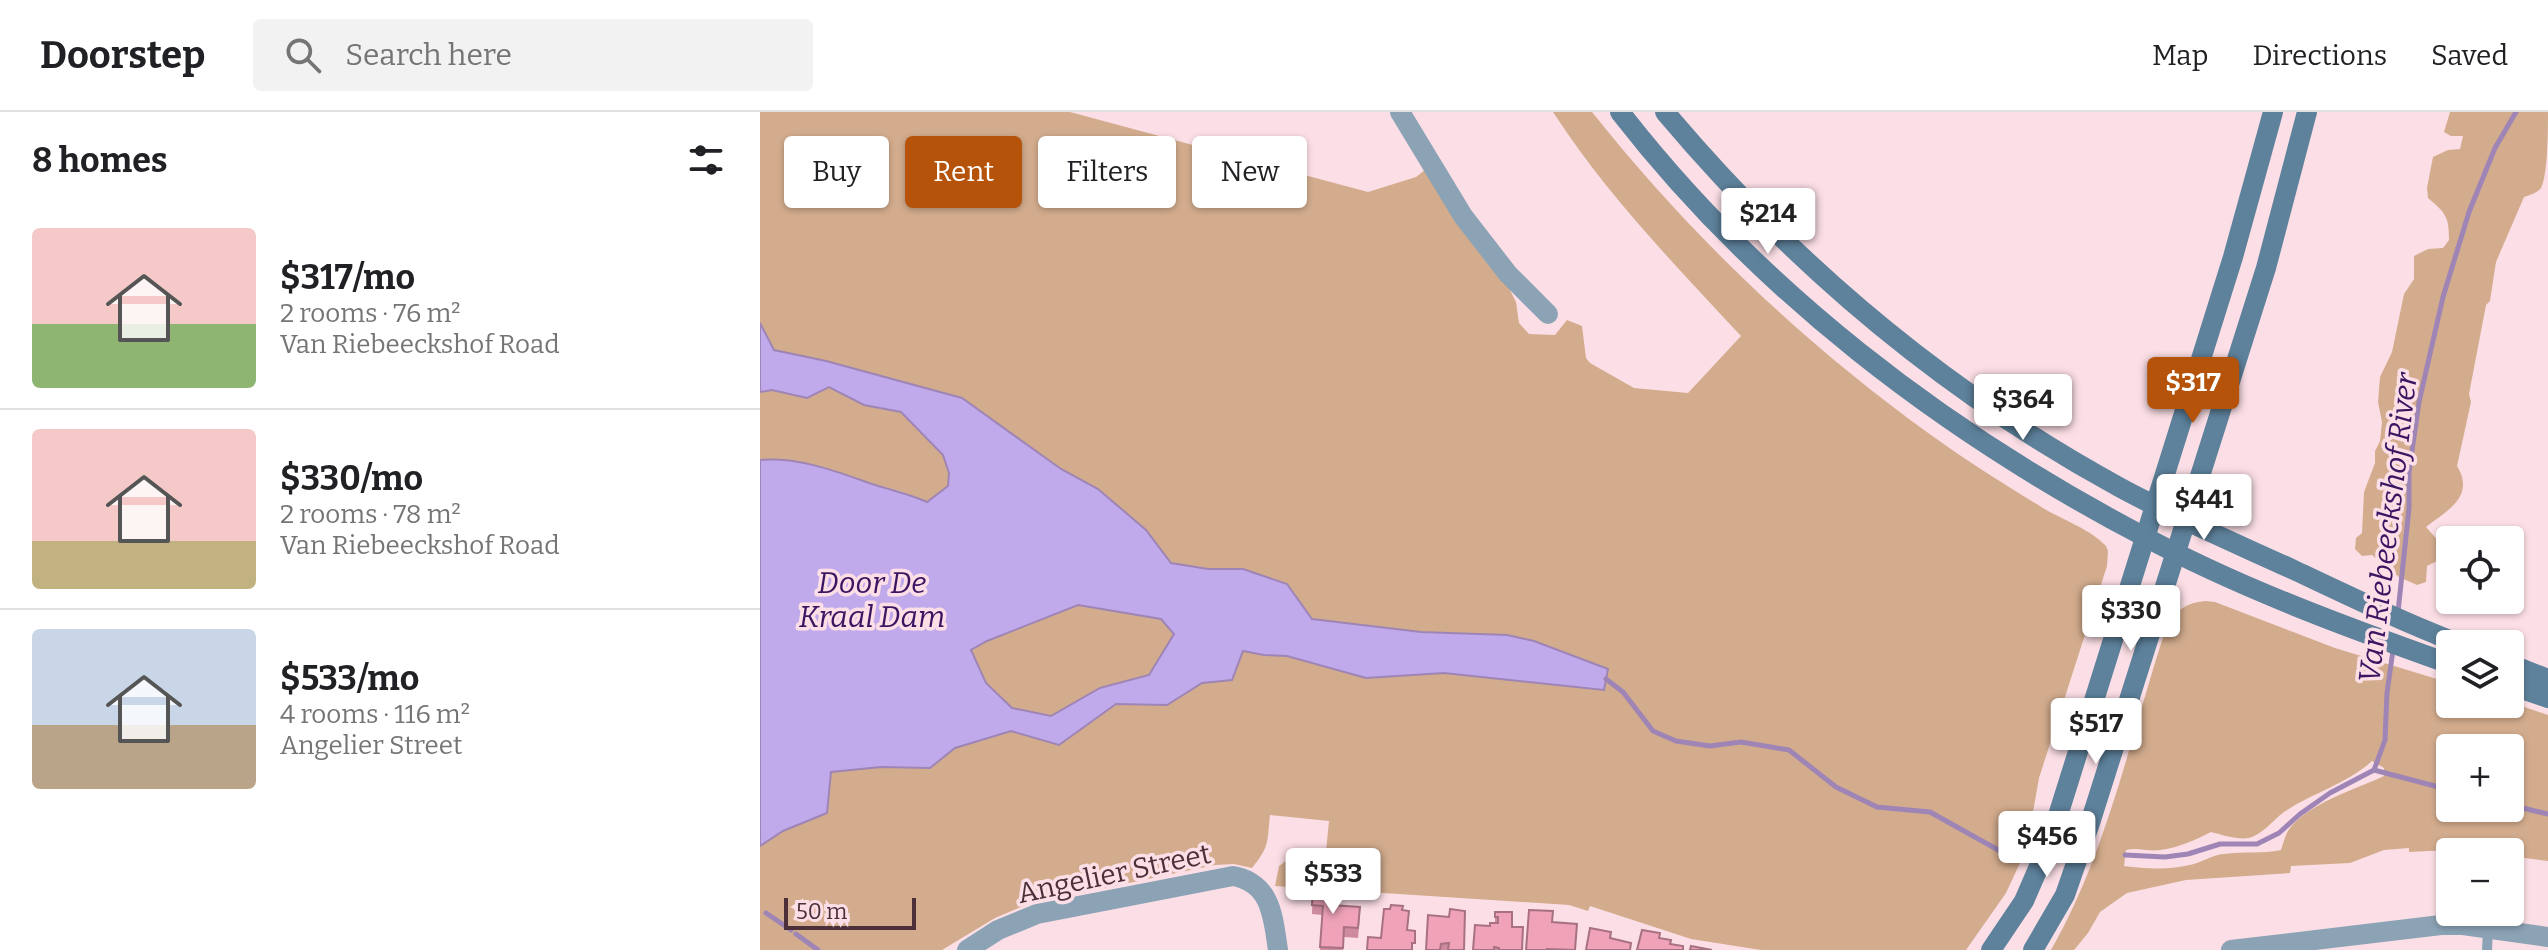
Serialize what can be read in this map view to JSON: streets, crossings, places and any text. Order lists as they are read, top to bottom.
{
  "streets": {
    "street": ["Angelier Street"]
  },
  "water": ["Van Riebeeckshof River", "Door De Kraal Dam"],
  "scale_bar": "50 m",
  "page": {
    "header": "Doorstep",
    "search": "Search here",
    "nav": ["Map", "Directions", "Saved"],
    "heading": "8 homes",
    "chip": [
      "Buy",
      "Rent",
      "Filters",
      "New"
    ],
    "price": [
      "$214",
      "$317",
      "$364",
      "$441",
      "$330",
      "$517",
      "$456",
      "$533"
    ],
    "list": [
      {
        "name": "$317/mo",
        "note": "2 rooms · 76 m² · Van Riebeeckshof Road"
      },
      {
        "name": "$330/mo",
        "note": "2 rooms · 78 m² · Van Riebeeckshof Road"
      },
      {
        "name": "$533/mo",
        "note": "4 rooms · 116 m² · Angelier Street"
      }
    ],
    "map_buttons": ["+", "−"],
    "scale": "50 m"
  }
}
